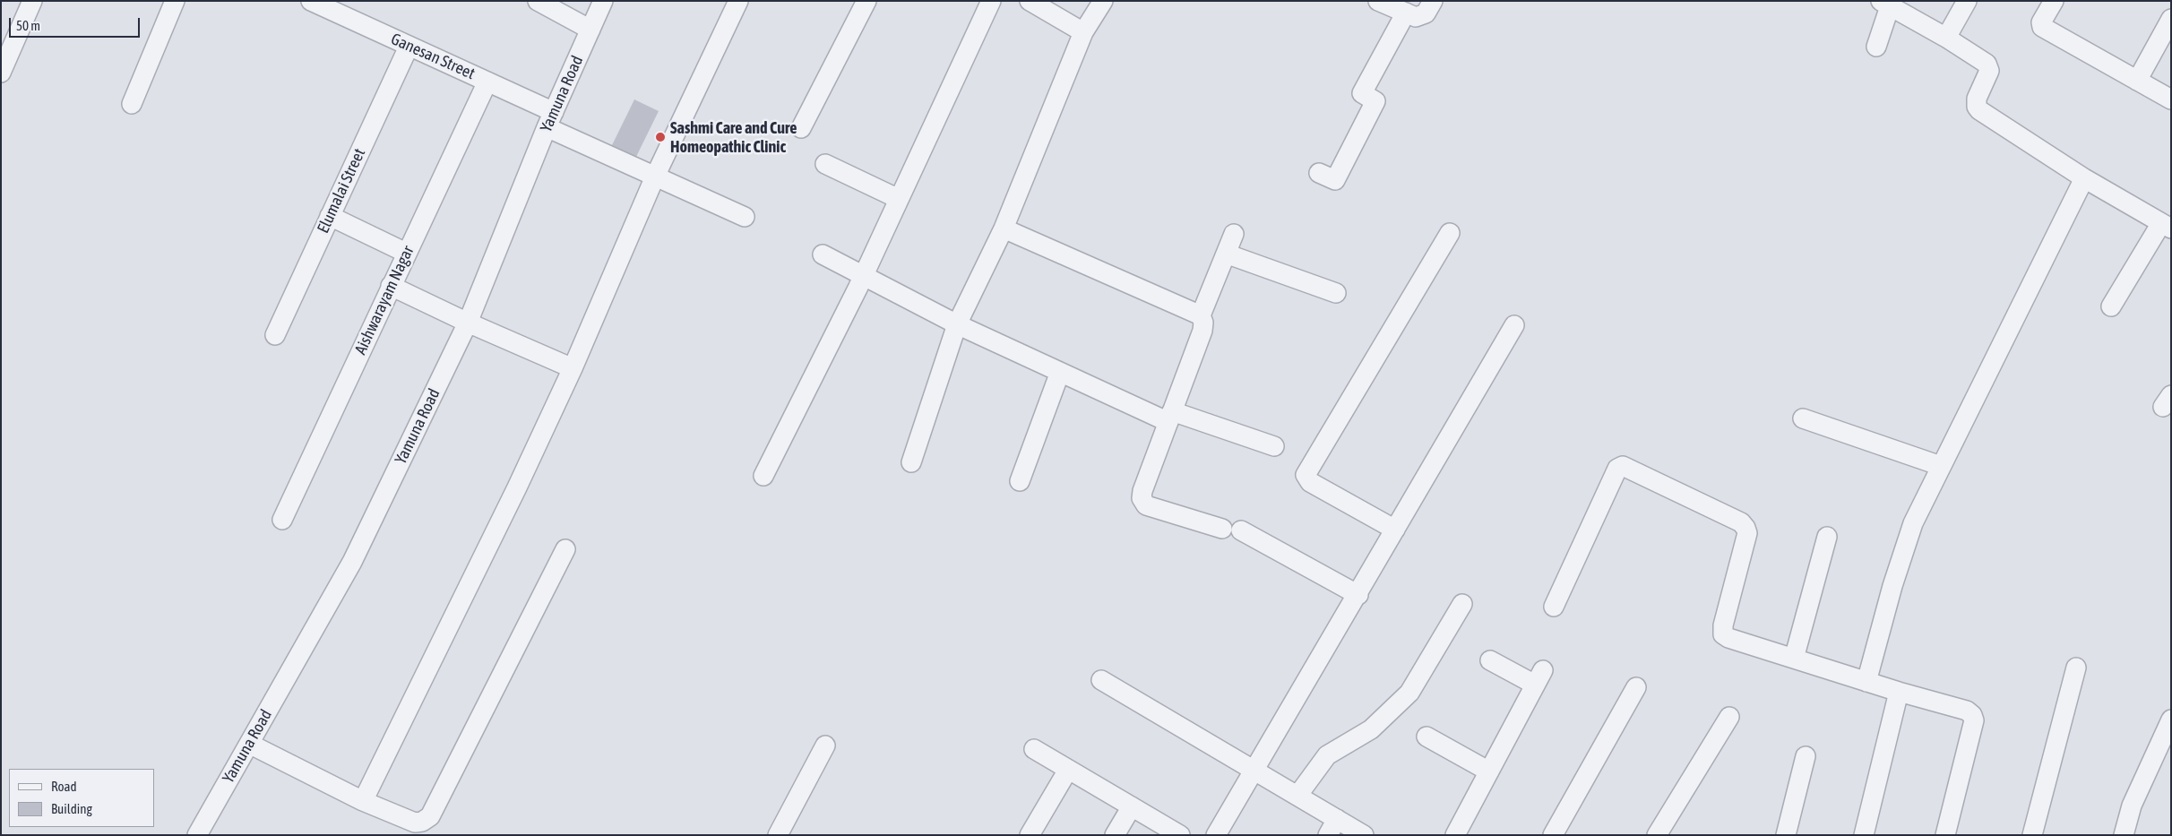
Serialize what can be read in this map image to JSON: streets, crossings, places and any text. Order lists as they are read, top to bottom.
{
  "streets": {
    "street": [
      "Ganesan Street",
      "Yamuna Road",
      "Elumalai Street",
      "Aishwarayam Nagar"
    ]
  },
  "crossings": [
    ["Ganesan Street", "Yamuna Road"],
    ["Ganesan Street", "Elumalai Street"],
    ["Ganesan Street", "Aishwarayam Nagar"]
  ],
  "places": ["Sashmi Care and Cure Homeopathic Clinic"],
  "legend": ["Road", "Building"],
  "scale_bar": "50 m"
}
